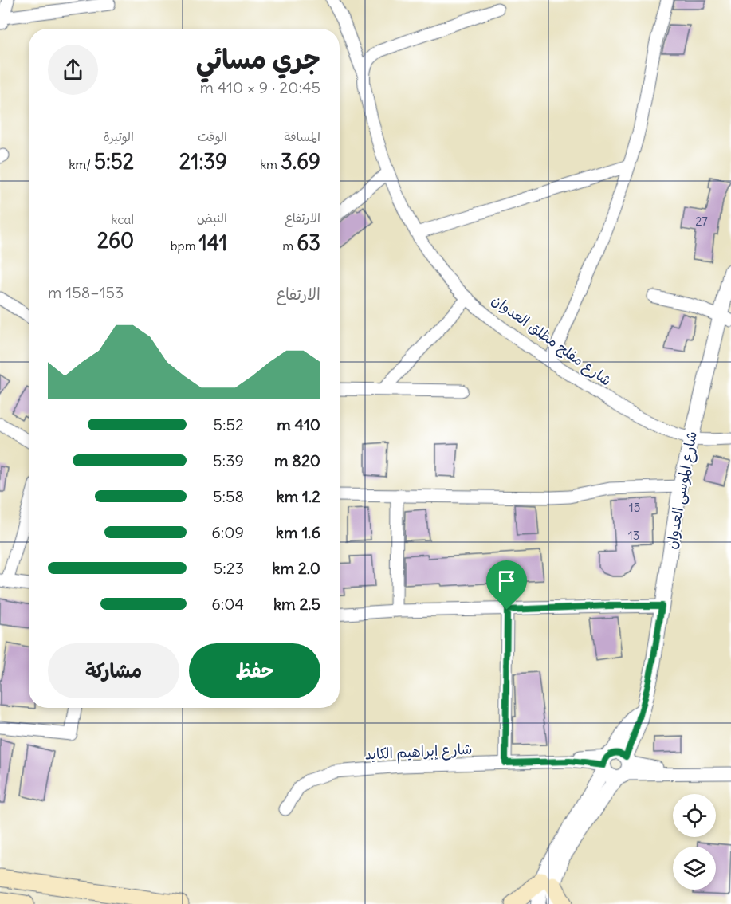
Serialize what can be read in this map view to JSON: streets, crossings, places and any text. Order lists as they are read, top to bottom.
{
  "streets": {
    "street": ["شارع مفلح مطلق العدوان", "شارع الموسى العدوان", "شارع إبراهيم الكايد"]
  },
  "crossings": [
    ["شارع مفلح مطلق العدوان", "شارع الموسى العدوان"],
    ["شارع الموسى العدوان", "شارع إبراهيم الكايد"]
  ],
  "house_numbers": ["27", "15", "13"],
  "page": {
    "heading": ["جري مسائي", "20:45 · 9 × 410 m"],
    "stats": [
      ["المسافة", "3.69 km"],
      ["الوقت", "21:39"],
      ["الوتيرة", "5:52 /km"],
      ["الارتفاع", "63 m"],
      ["النبض", "141 bpm"],
      ["kcal", "260"]
    ],
    "chart": ["الارتفاع", "153–158 m"],
    "list": [
      {
        "name": "410 m",
        "note": "5:52"
      },
      {
        "name": "820 m",
        "note": "5:39"
      },
      {
        "name": "1.2 km",
        "note": "5:58"
      },
      {
        "name": "1.6 km",
        "note": "6:09"
      },
      {
        "name": "2.0 km",
        "note": "5:23"
      },
      {
        "name": "2.5 km",
        "note": "6:04"
      }
    ],
    "buttons": ["حفظ", "مشاركة"]
  }
}
